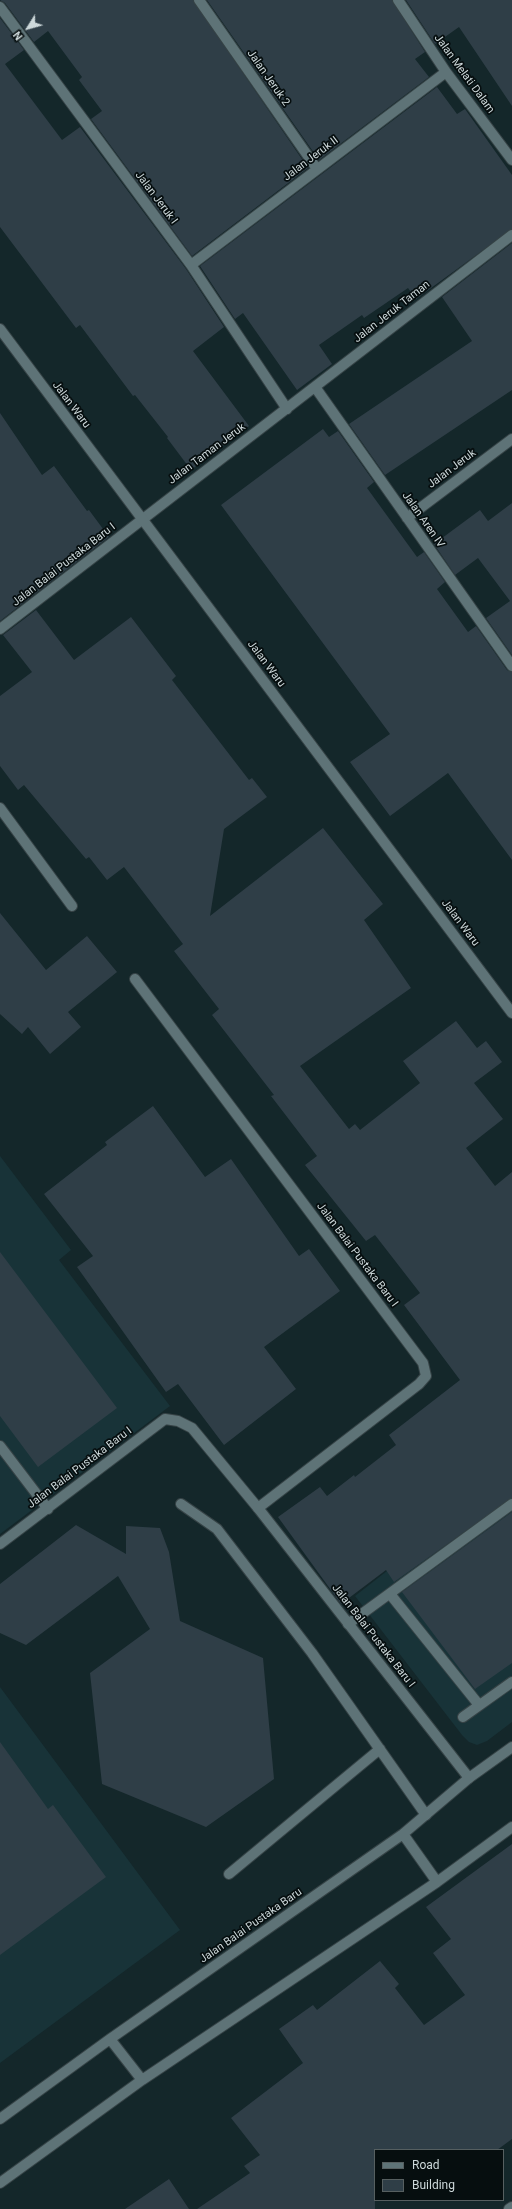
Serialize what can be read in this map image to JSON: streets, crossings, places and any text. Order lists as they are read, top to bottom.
{
  "streets": {
    "street": [
      "Jalan Melati Dalam",
      "Jalan Jeruk 2",
      "Jalan Jeruk II",
      "Jalan Jeruk I",
      "Jalan Jeruk Taman",
      "Jalan Waru",
      "Jalan Taman Jeruk",
      "Jalan Jeruk",
      "Jalan Aren IV",
      "Jalan Balai Pustaka Baru I",
      "Jalan Balai Pustaka Baru"
    ]
  },
  "crossings": [
    ["Jalan Melati Dalam", "Jalan Jeruk II"],
    ["Jalan Jeruk 2", "Jalan Jeruk II"],
    ["Jalan Jeruk II", "Jalan Jeruk I"],
    ["Jalan Jeruk I", "Jalan Jeruk Taman"],
    ["Jalan Jeruk I", "Jalan Taman Jeruk"],
    ["Jalan Jeruk Taman", "Jalan Taman Jeruk"],
    ["Jalan Jeruk Taman", "Jalan Aren IV"],
    ["Jalan Waru", "Jalan Taman Jeruk"],
    ["Jalan Waru", "Jalan Balai Pustaka Baru I"],
    ["Jalan Taman Jeruk", "Jalan Balai Pustaka Baru I"],
    ["Jalan Jeruk", "Jalan Aren IV"],
    ["Jalan Balai Pustaka Baru I", "Jalan Balai Pustaka Baru"]
  ],
  "legend": ["Road", "Building"],
  "north": "bottom left"
}
